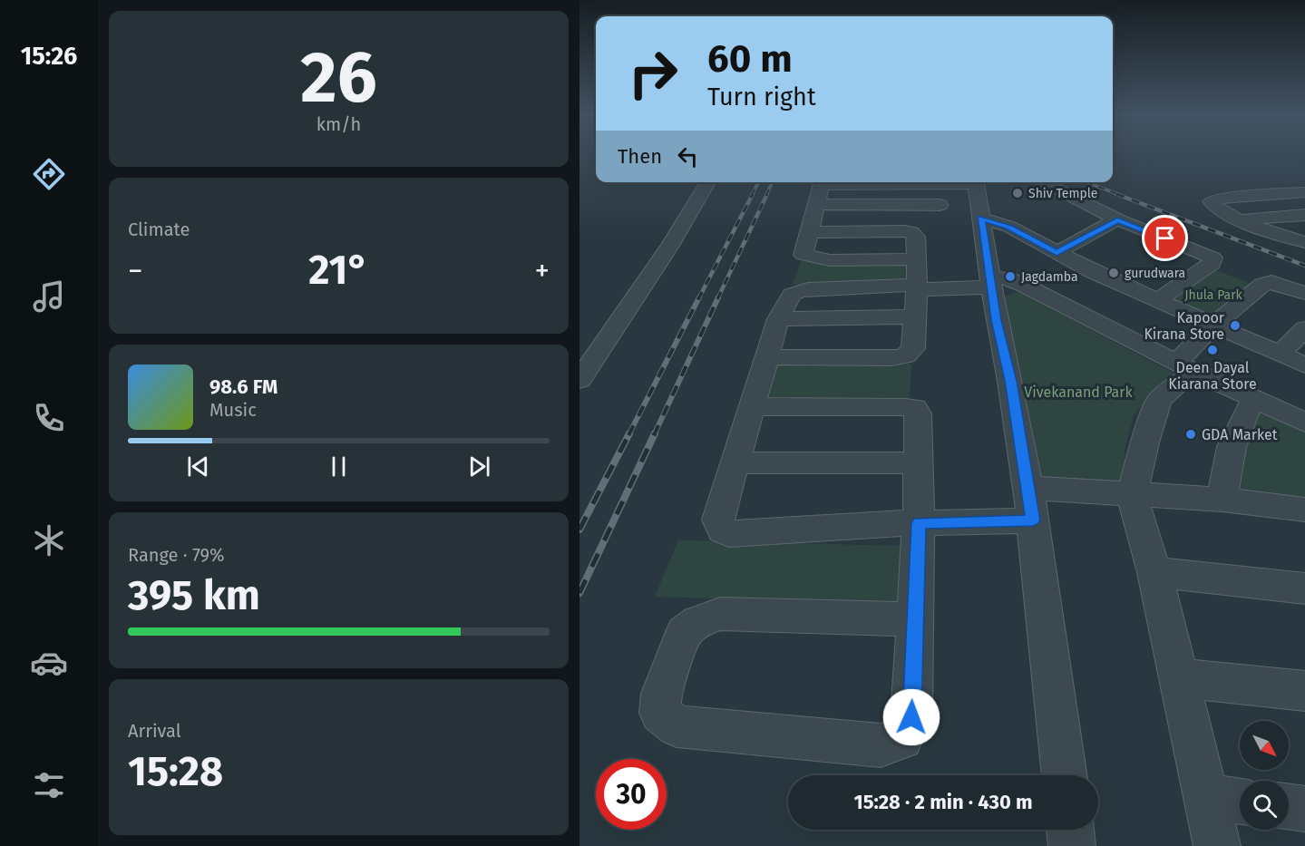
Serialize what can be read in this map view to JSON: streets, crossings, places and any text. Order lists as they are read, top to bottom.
{
  "parks": ["Jhula Park", "Vivekanand Park"],
  "places": [
    "Shiv Temple",
    "gurudwara",
    "Jagdamba",
    "Kapoor Kirana Store",
    "Deen Dayal Kiarana Store",
    "GDA Market"
  ],
  "north": "bottom right",
  "page": {
    "tabs": "15:26",
    "tile": [
      ["26", "km/h"],
      "Climate",
      ["Range · 79%", "395 km"],
      ["Arrival", "15:28"]
    ],
    "turn": ["60 m", "Turn right"],
    "then": "Then",
    "heat": ["−", "21°", "+"],
    "song": ["98.6 FM", "Music"],
    "limit": "30",
    "trip": "15:28 · 2 min · 430 m"
  }
}
